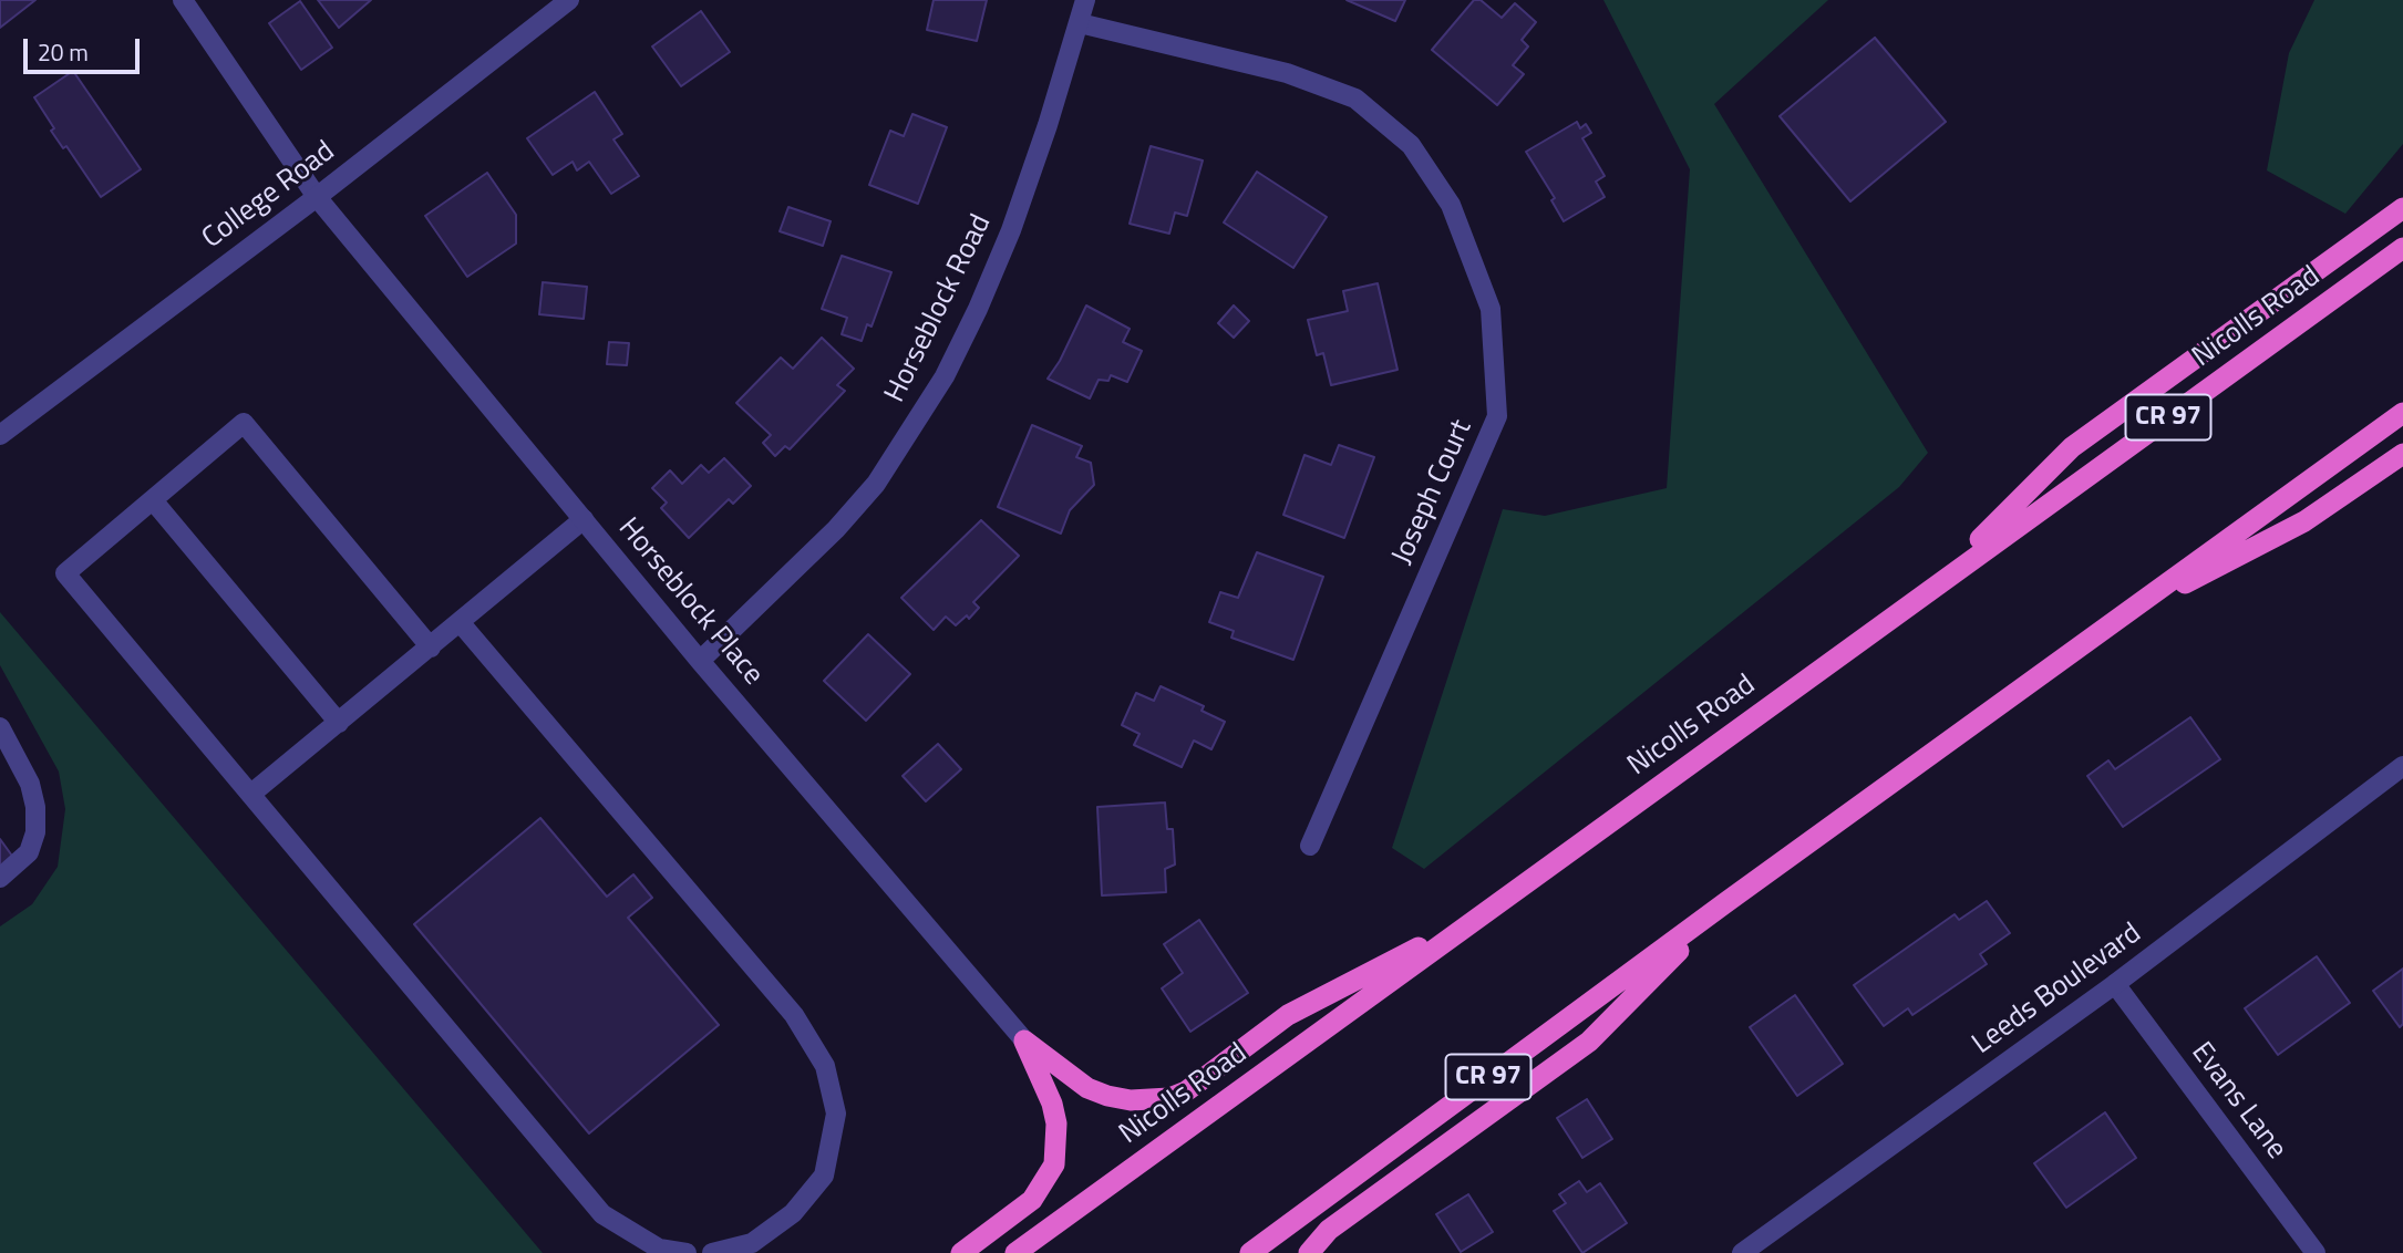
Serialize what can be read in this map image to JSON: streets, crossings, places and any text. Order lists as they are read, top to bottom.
{
  "streets": {
    "highway": ["Nicolls Road", "CR 97"],
    "street": [
      "College Road",
      "Horseblock Road",
      "Joseph Court",
      "Horseblock Place",
      "Leeds Boulevard",
      "Evans Lane"
    ]
  },
  "crossings": [
    ["College Road", "Horseblock Place"],
    ["Horseblock Road", "Joseph Court"],
    ["Horseblock Road", "Horseblock Place"],
    ["Leeds Boulevard", "Evans Lane"]
  ],
  "scale_bar": "20 m"
}
